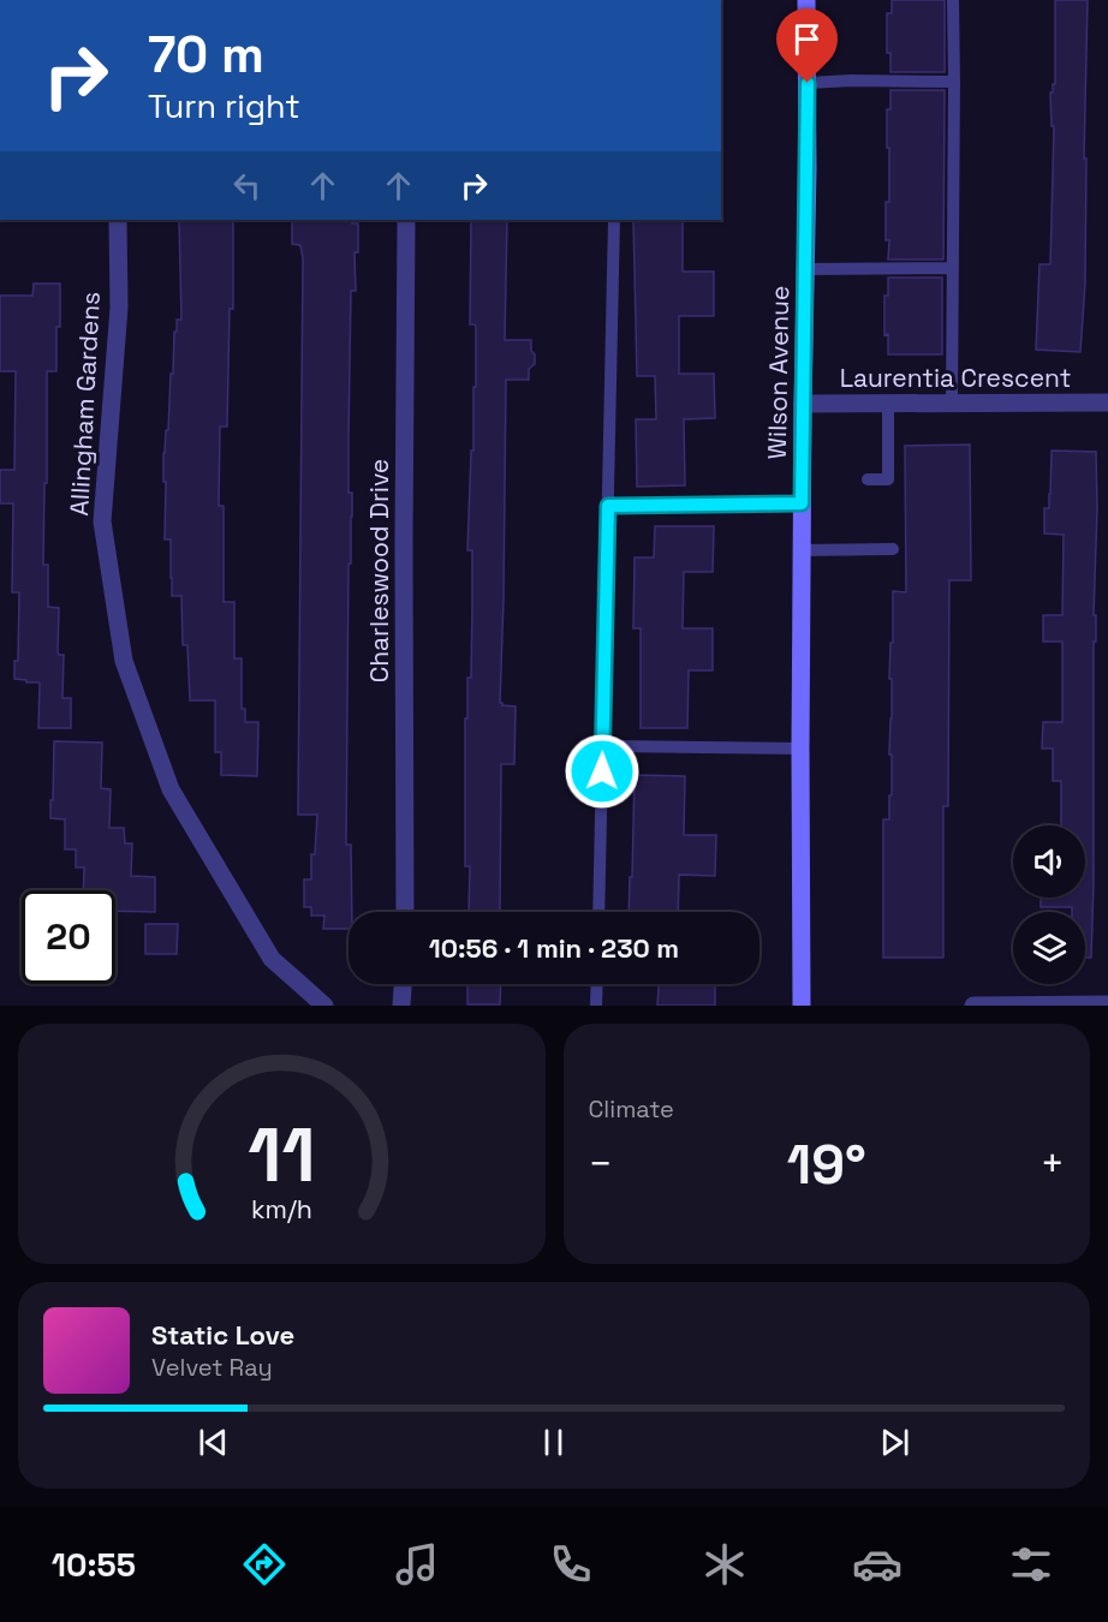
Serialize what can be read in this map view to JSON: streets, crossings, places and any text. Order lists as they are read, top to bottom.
{
  "streets": {
    "main road": ["Wilson Avenue"],
    "street": ["Laurentia Crescent", "Allingham Gardens", "Charleswood Drive"]
  },
  "crossings": [
    ["Wilson Avenue", "Laurentia Crescent"]
  ],
  "page": {
    "turn": ["70 m", "Turn right"],
    "limit": "20",
    "trip": "10:56 · 1 min · 230 m",
    "tile": "Climate",
    "heat": ["−", "19°", "+"],
    "song": ["Static Love", "Velvet Ray"],
    "tabs": "10:55",
    "gauge": ["11", "km/h"]
  }
}
